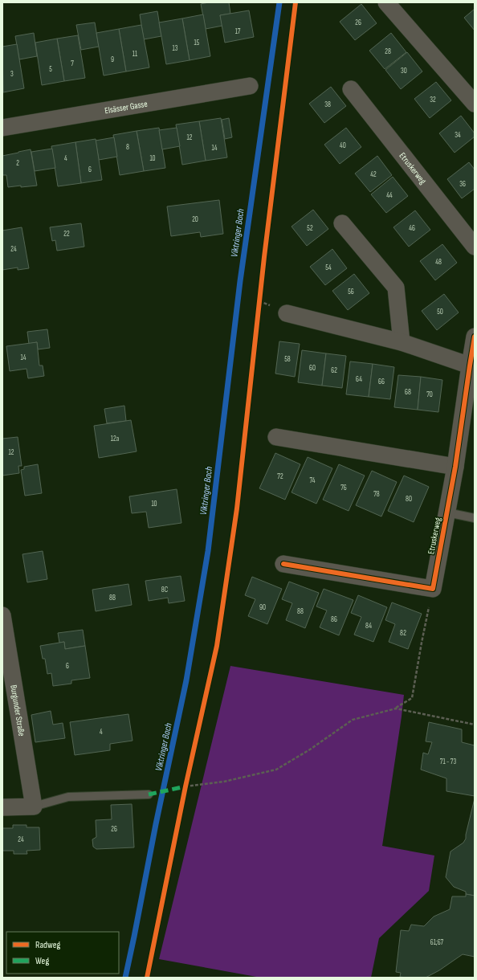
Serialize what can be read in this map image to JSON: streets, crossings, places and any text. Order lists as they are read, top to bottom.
{
  "streets": {
    "street": ["Elsässer Gasse", "Etruskerweg", "Burgunder Straße"]
  },
  "water": ["Viktringer Bach"],
  "house_numbers": [
    "26",
    "17",
    "15",
    "13",
    "28",
    "11",
    "9",
    "7",
    "5",
    "30",
    "3",
    "32",
    "38",
    "34",
    "12",
    "40",
    "8",
    "14",
    "4",
    "10",
    "2",
    "6",
    "42",
    "36",
    "44",
    "20",
    "52",
    "46",
    "22",
    "24",
    "48",
    "54",
    "56",
    "50",
    "14",
    "58",
    "60",
    "62",
    "64",
    "66",
    "68",
    "70",
    "12a",
    "12",
    "72",
    "74",
    "76",
    "78",
    "80",
    "10",
    "8C",
    "8B",
    "90",
    "88",
    "86",
    "84",
    "82",
    "6",
    "4",
    "71 - 73",
    "26",
    "24",
    "61;67"
  ],
  "legend": ["Radweg", "Weg"]
}
